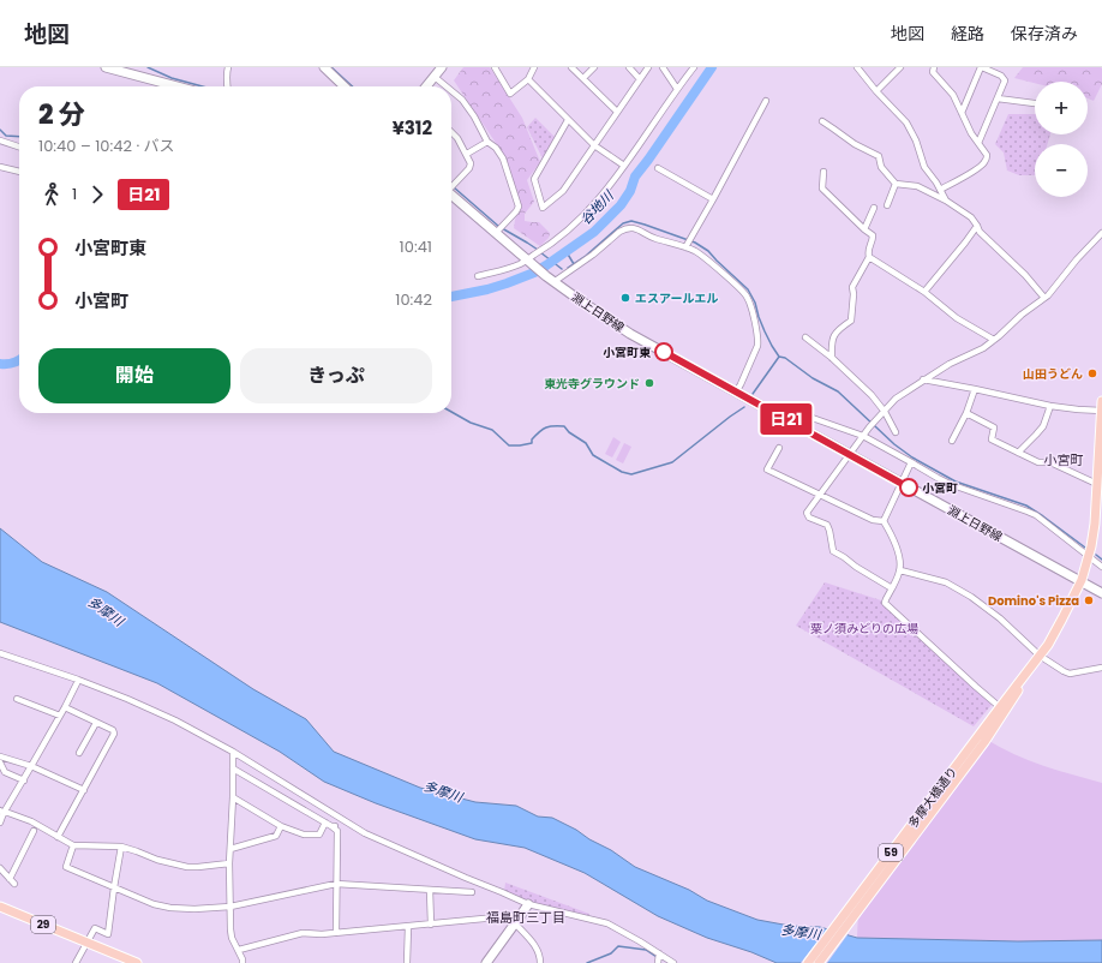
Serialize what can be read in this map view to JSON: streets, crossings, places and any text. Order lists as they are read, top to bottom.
{
  "streets": {
    "main road": [
      "淵上日野線",
      "多摩大橋通り",
      "59",
      "29"
    ]
  },
  "crossings": [
    ["淵上日野線", "多摩大橋通り"]
  ],
  "districts": ["小宮町", "福島町三丁目"],
  "water": ["谷地川", "多摩川"],
  "parks": ["粟ノ須みどりの広場"],
  "places": [
    "エスアールエル",
    "小宮町東",
    "山田うどん",
    "東光寺グラウンド",
    "小宮町",
    "Domino's Pizza"
  ],
  "lines": ["bus line 日21"],
  "page": {
    "header": "地図",
    "nav": ["地図", "経路", "保存済み"],
    "on_map": "日21",
    "map_buttons": ["+", "−"],
    "heading": ["2 分", "10:40 – 10:42 · バス", "¥312"],
    "legs": ["1", "日21"],
    "list": [
      {
        "name": "小宮町東",
        "value": "10:41"
      },
      {
        "name": "小宮町",
        "value": "10:42"
      }
    ],
    "buttons": ["開始", "きっぷ"]
  }
}
